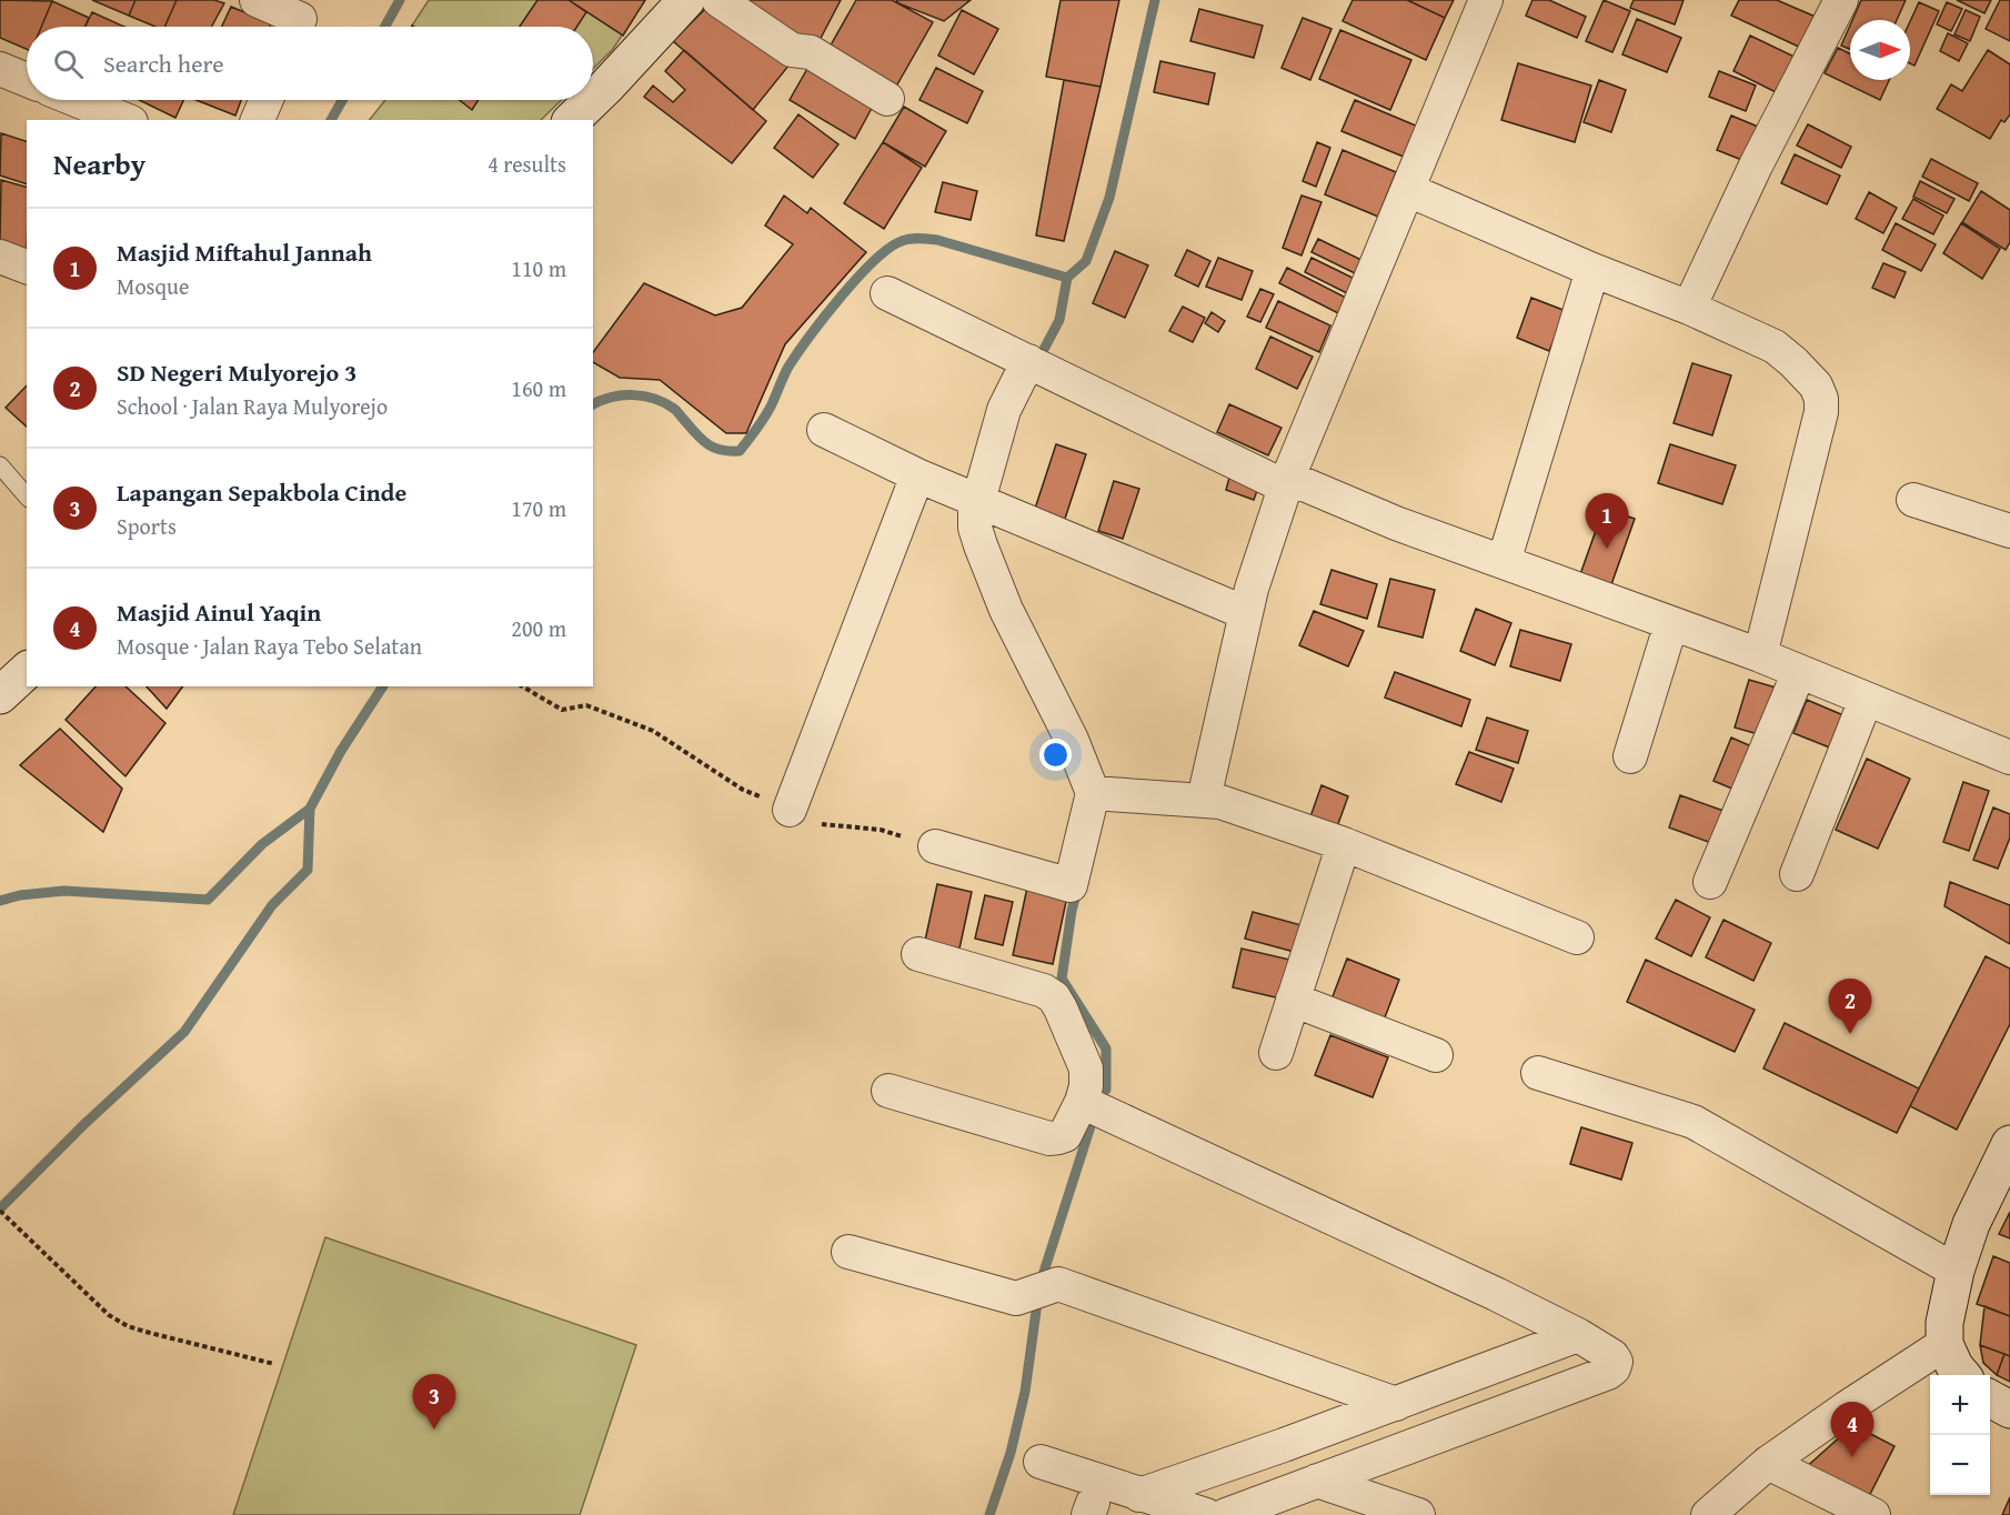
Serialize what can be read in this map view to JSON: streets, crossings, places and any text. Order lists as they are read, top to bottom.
{
  "north": "right",
  "page": {
    "search": "Search here",
    "heading": ["Nearby", "4 results"],
    "list": [
      {
        "mark": "1",
        "name": "Masjid Miftahul Jannah",
        "note": "Mosque",
        "value": "110 m"
      },
      {
        "mark": "2",
        "name": "SD Negeri Mulyorejo 3",
        "note": "School · Jalan Raya Mulyorejo",
        "value": "160 m"
      },
      {
        "mark": "3",
        "name": "Lapangan Sepakbola Cinde",
        "note": "Sports",
        "value": "170 m"
      },
      {
        "mark": "4",
        "name": "Masjid Ainul Yaqin",
        "note": "Mosque · Jalan Raya Tebo Selatan",
        "value": "200 m"
      }
    ],
    "pins": [
      "1",
      "2",
      "3",
      "4"
    ],
    "map_buttons": ["+", "−"]
  }
}
